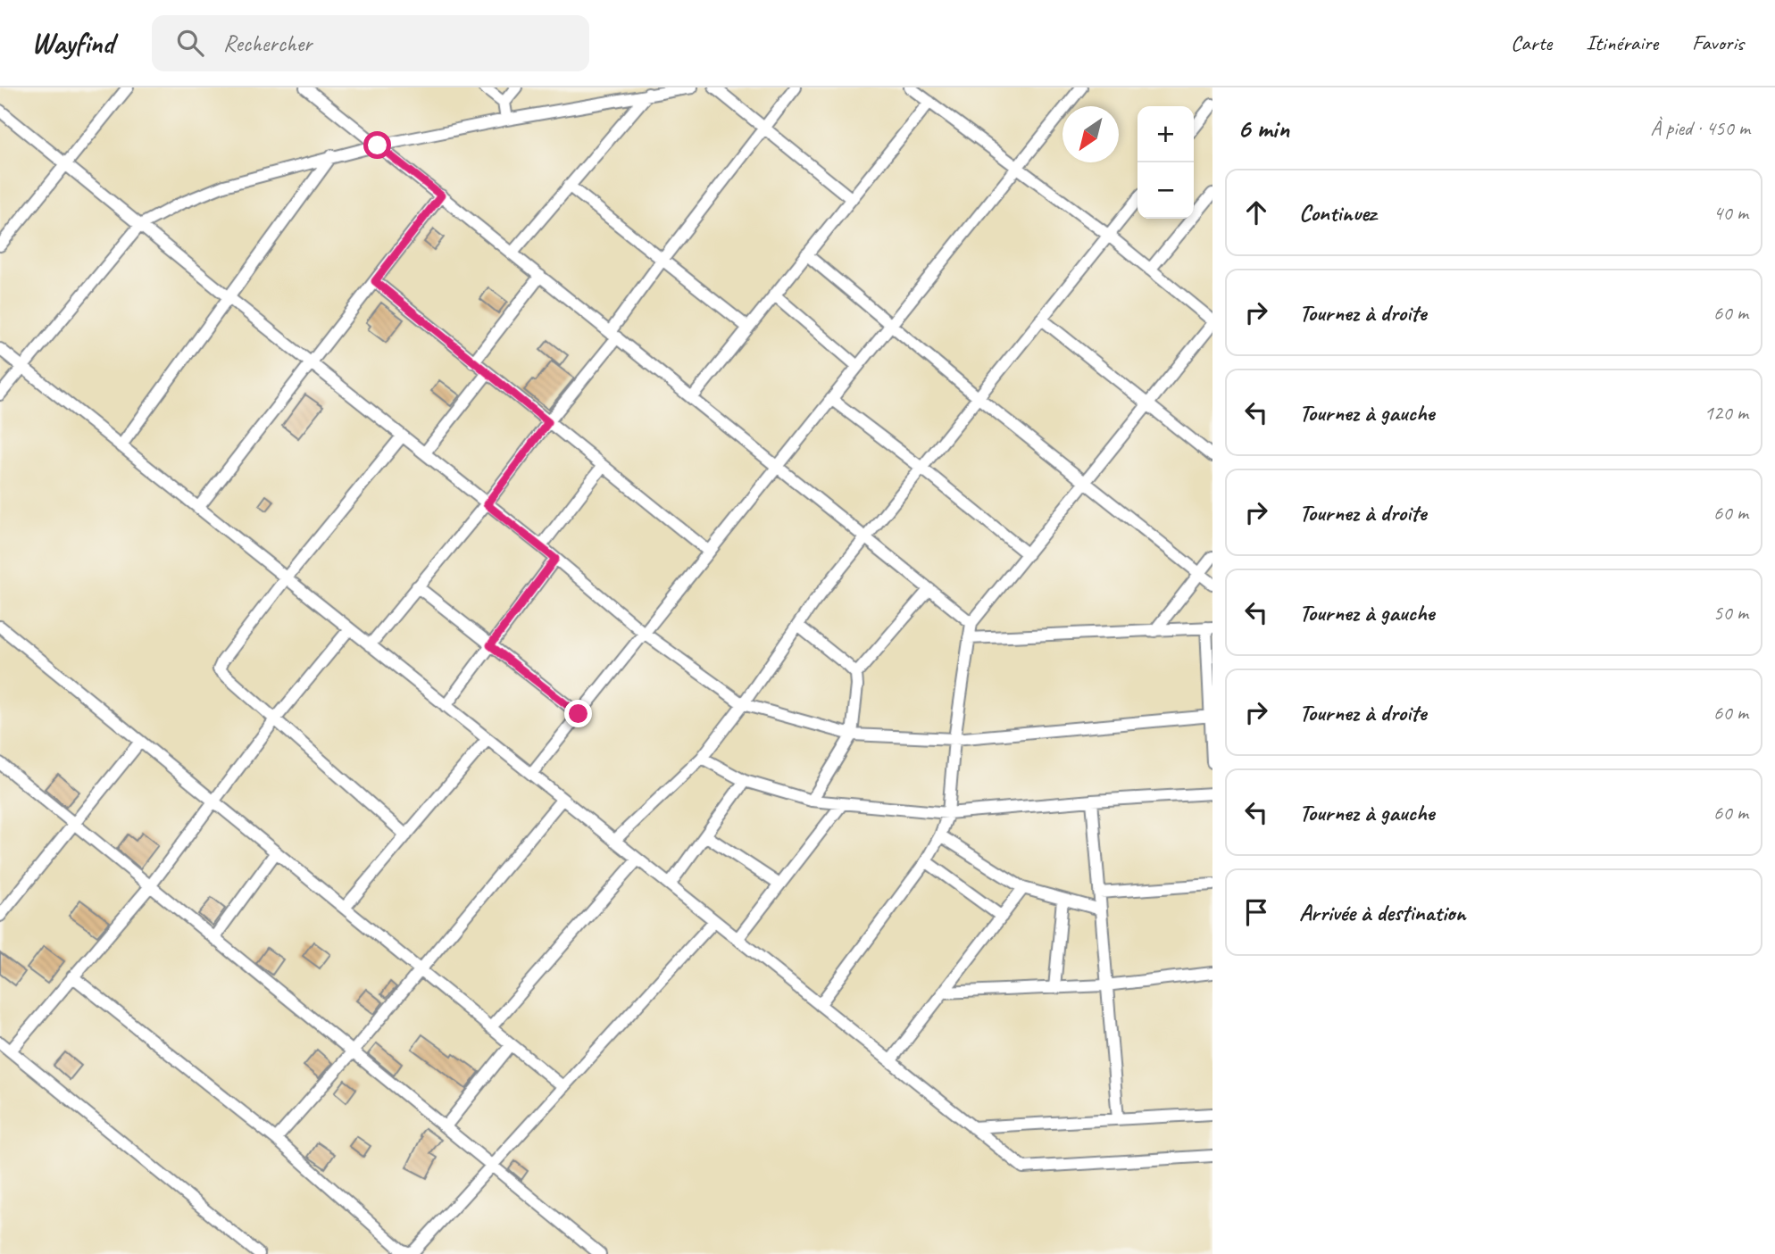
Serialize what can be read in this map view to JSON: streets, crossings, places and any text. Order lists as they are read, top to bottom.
{
  "north": "bottom left",
  "page": {
    "header": "Wayfind",
    "search": "Rechercher",
    "nav": ["Carte", "Itinéraire", "Favoris"],
    "heading": ["6 min", "À pied · 450 m"],
    "map_buttons": ["+", "−"],
    "list": [
      ["Continuez", "40 m"],
      ["Tournez à droite", "60 m"],
      ["Tournez à gauche", "120 m"],
      ["Tournez à droite", "60 m"],
      ["Tournez à gauche", "50 m"],
      ["Tournez à droite", "60 m"],
      ["Tournez à gauche", "60 m"],
      "Arrivée à destination"
    ]
  }
}
